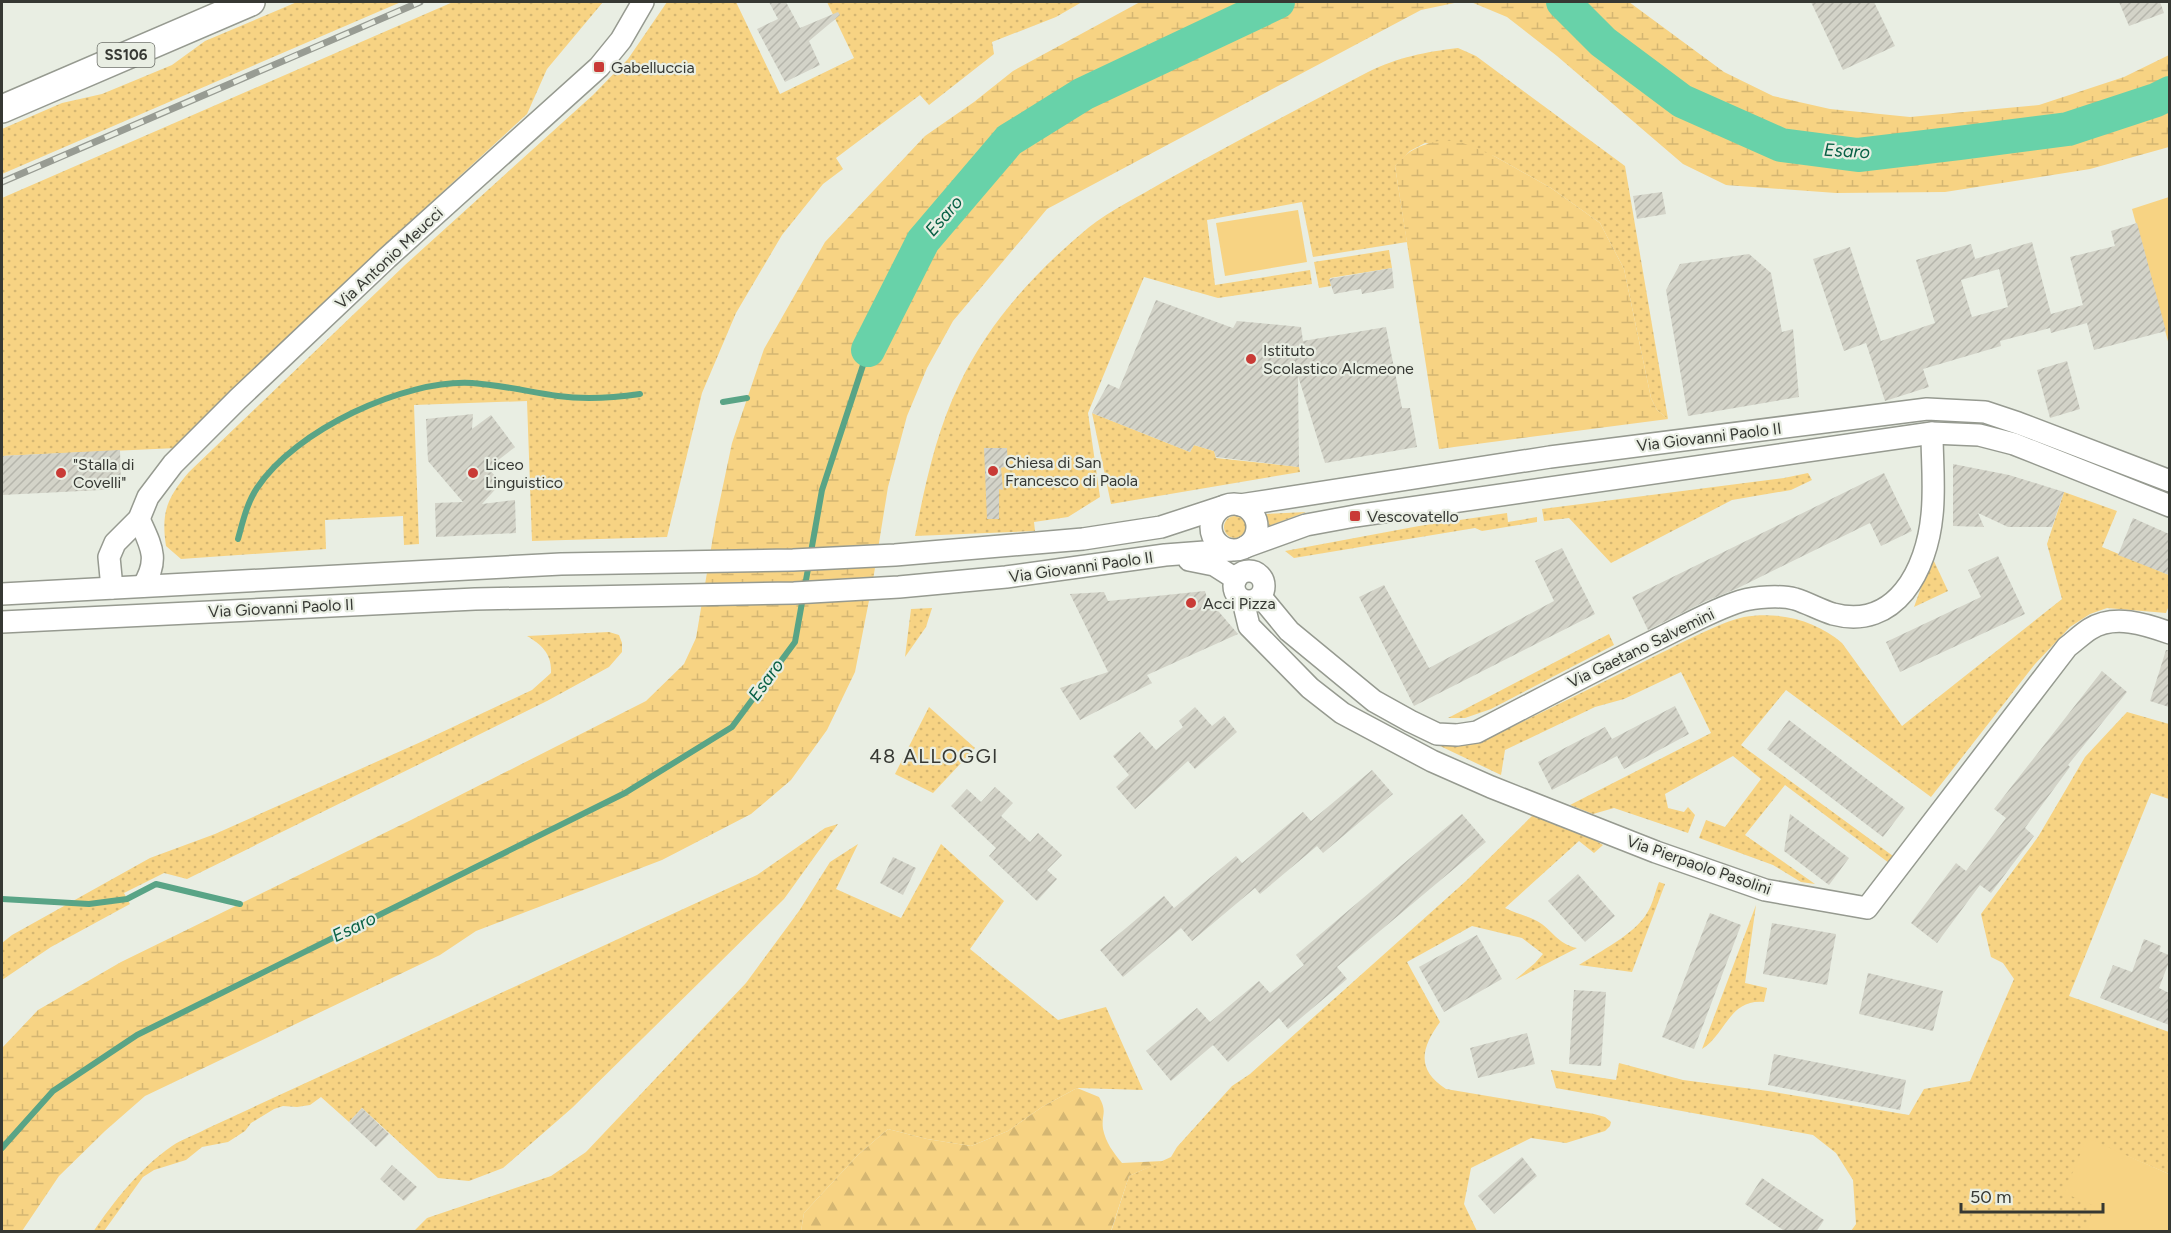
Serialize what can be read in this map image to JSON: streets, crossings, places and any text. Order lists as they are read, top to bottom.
{
  "streets": {
    "main road": ["SS106"],
    "street": [
      "Via Antonio Meucci",
      "Via Giovanni Paolo II",
      "Via Gaetano Salvemini",
      "Via Pierpaolo Pasolini"
    ]
  },
  "crossings": [
    ["Via Antonio Meucci", "Via Giovanni Paolo II"],
    ["Via Giovanni Paolo II", "Via Gaetano Salvemini"],
    ["Via Gaetano Salvemini", "Via Pierpaolo Pasolini"]
  ],
  "districts": ["48 ALLOGGI"],
  "water": ["Esaro"],
  "places": {
    "transit": ["Gabelluccia", "Vescovatello"],
    "other": [
      "Istituto Scolastico Alcmeone",
      "Chiesa di San Francesco di Paola",
      "\"Stalla di Covelli\"",
      "Liceo Linguistico",
      "Acci Pizza"
    ]
  },
  "scale_bar": "50 m"
}
